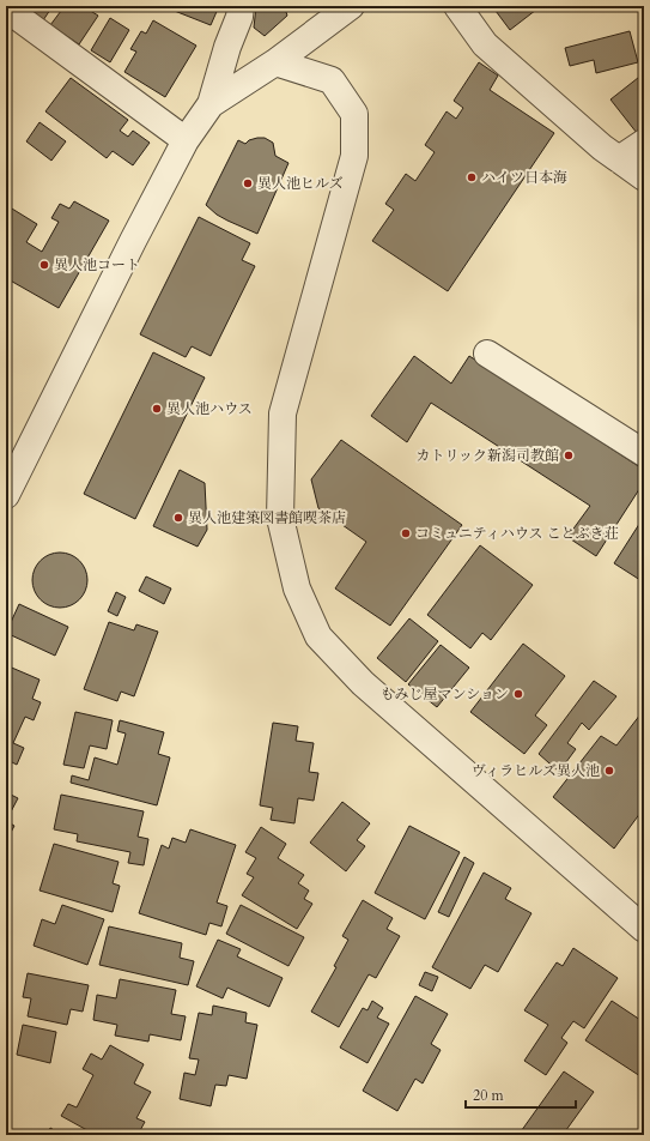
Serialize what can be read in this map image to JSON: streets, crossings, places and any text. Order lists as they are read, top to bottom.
{
  "places": [
    "ハイツ日本海",
    "異人池ヒルズ",
    "異人池コート",
    "異人池ハウス",
    "カトリック新潟司教館",
    "異人池建築図書館喫茶店",
    "コミュニティハウス ことぶき荘",
    "もみじ屋マンション",
    "ヴィラヒルズ異人池"
  ],
  "scale_bar": "20 m"
}
